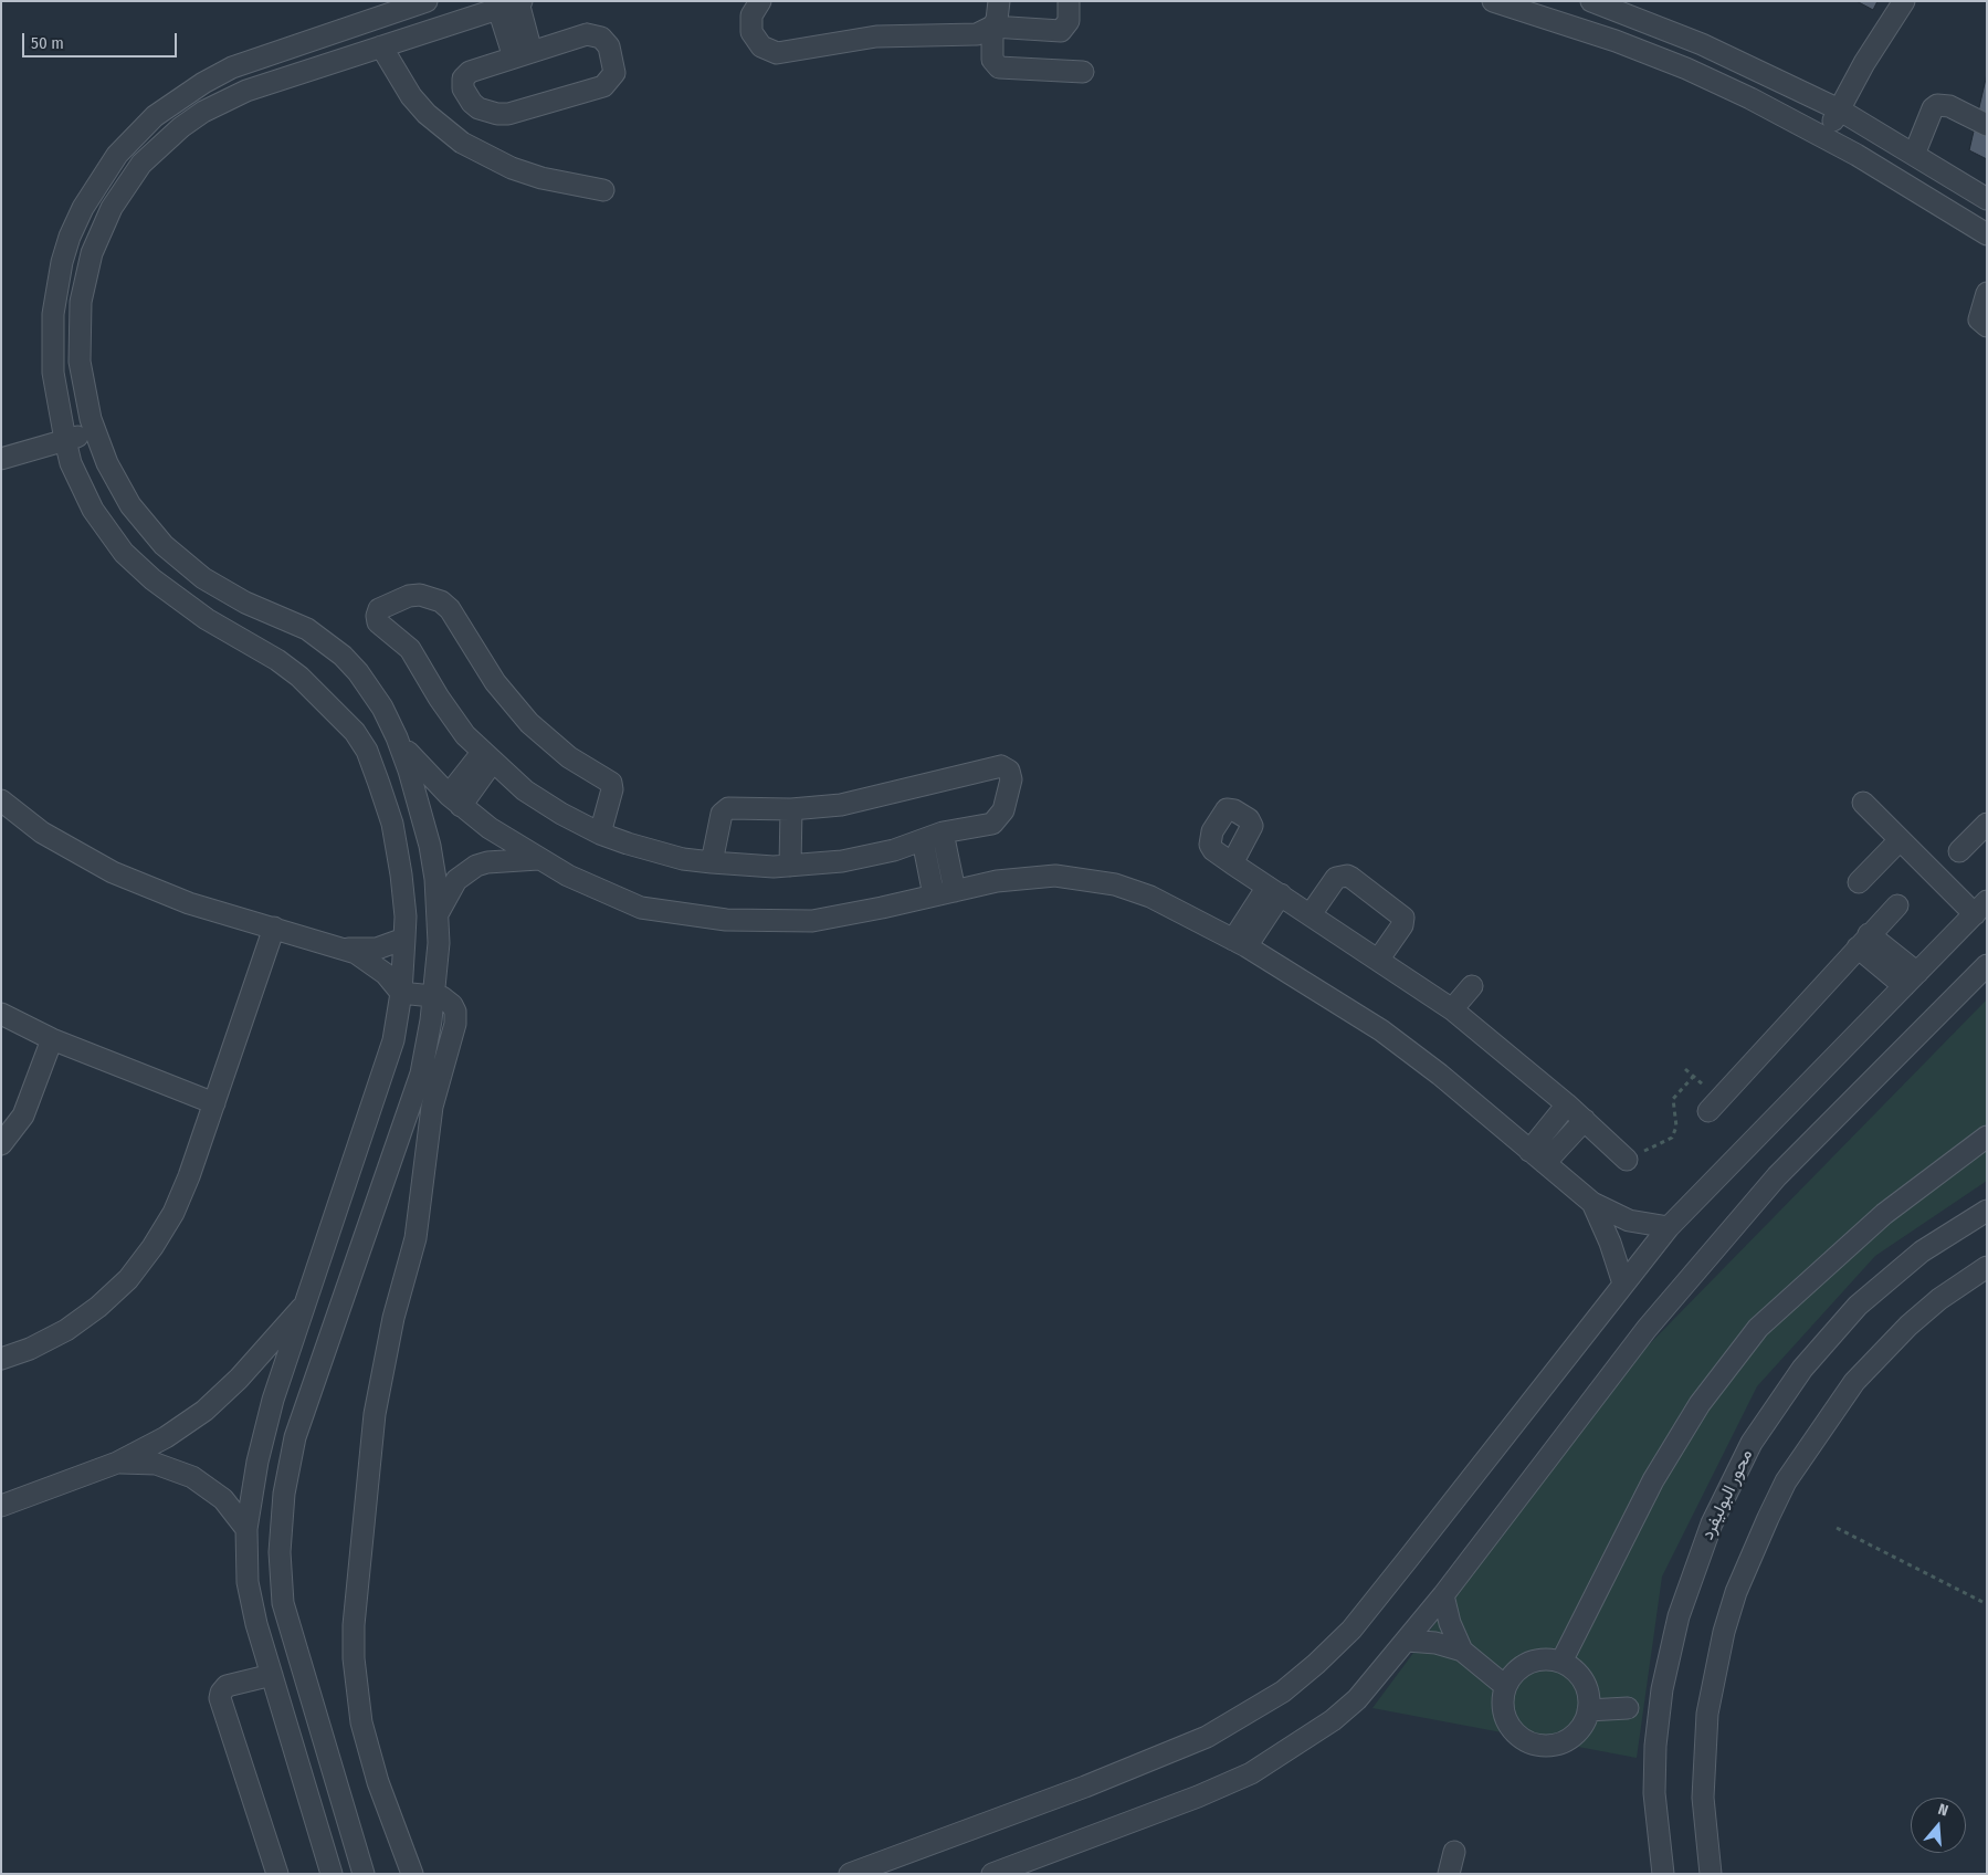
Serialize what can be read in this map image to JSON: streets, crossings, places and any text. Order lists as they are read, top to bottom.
{
  "streets": {
    "street": ["محور البوليفرد"]
  },
  "scale_bar": "50 m",
  "north": "top"
}
